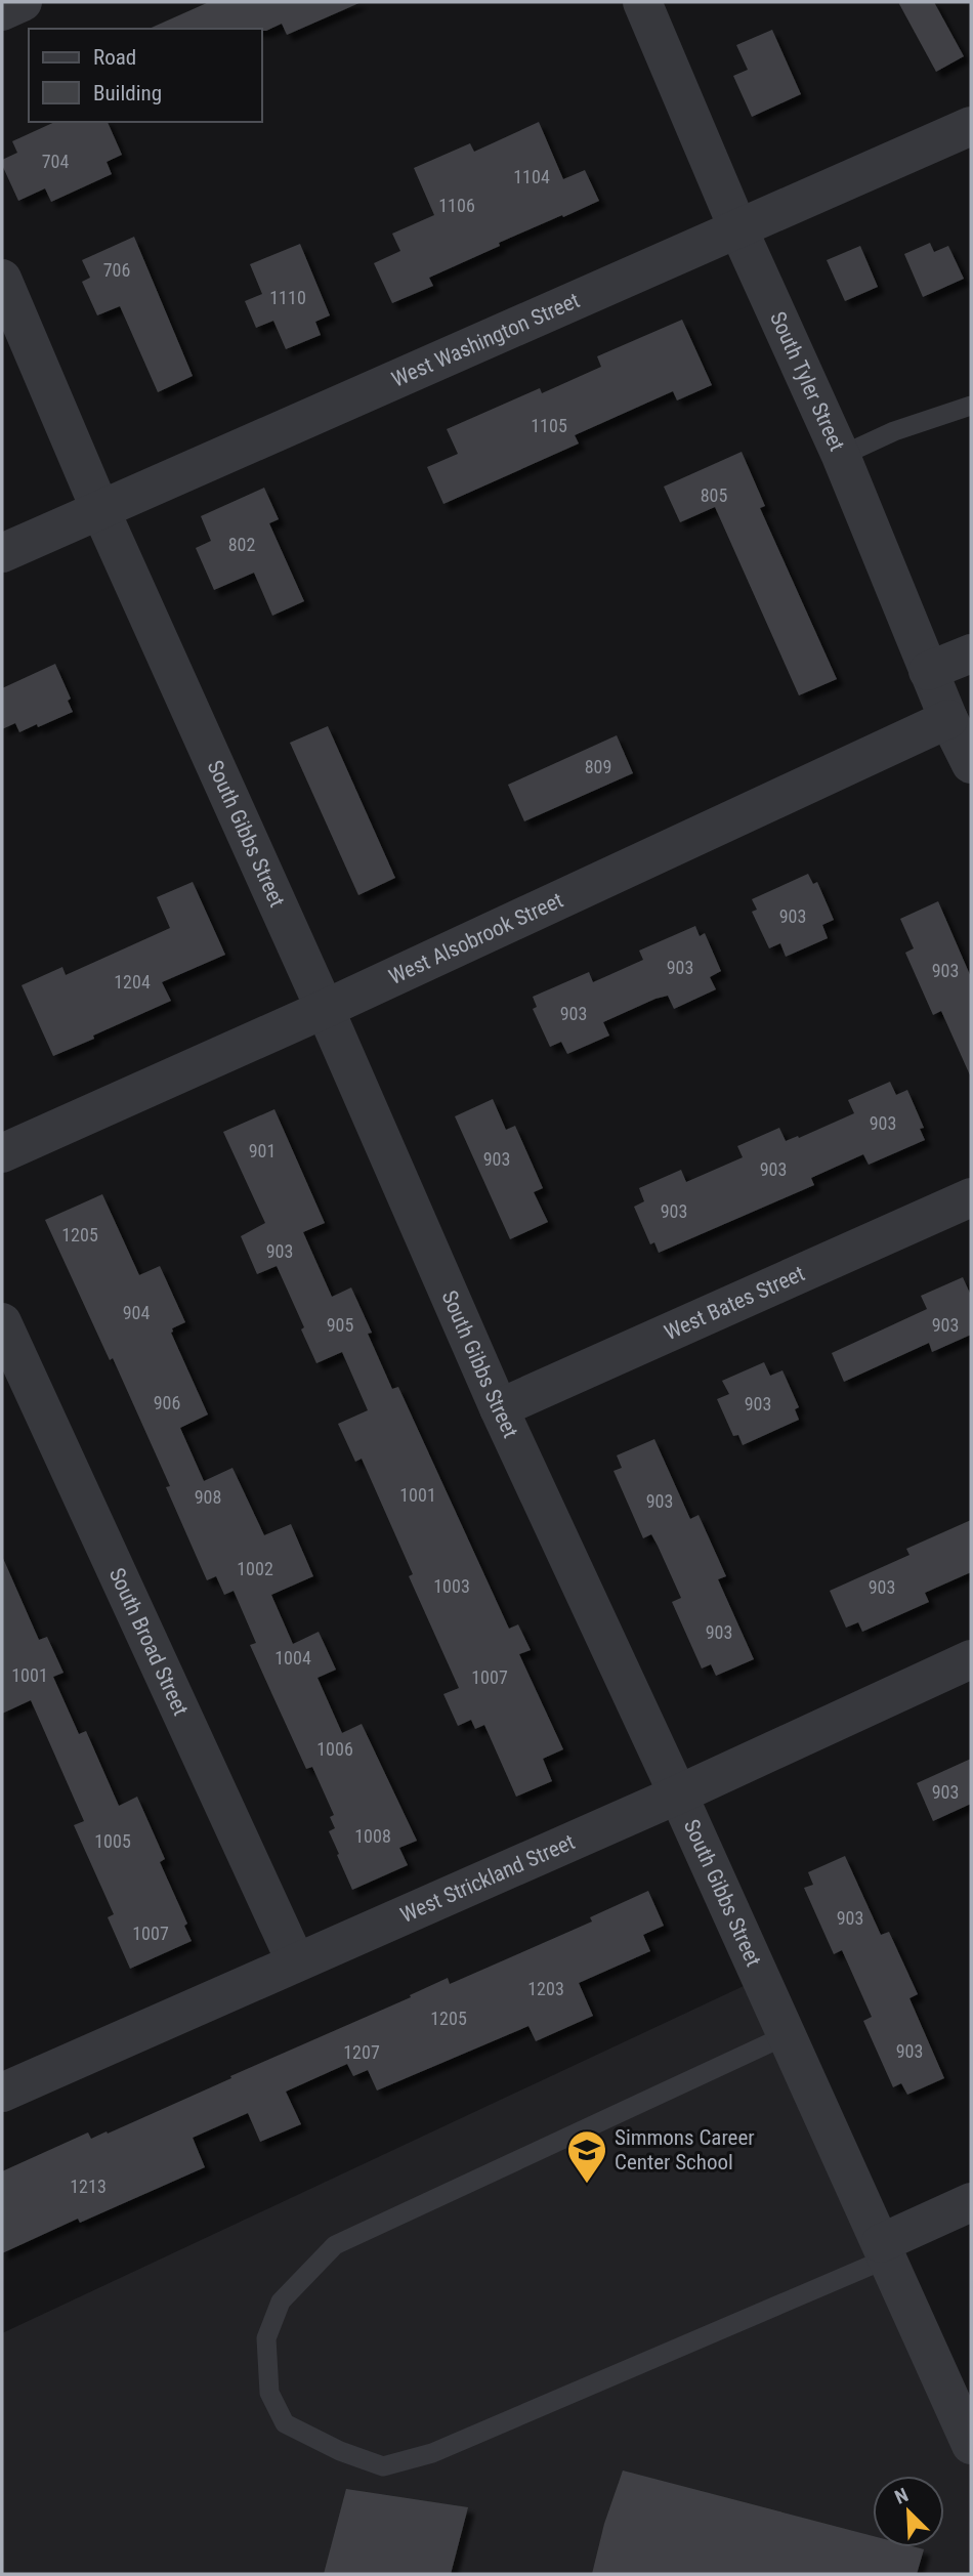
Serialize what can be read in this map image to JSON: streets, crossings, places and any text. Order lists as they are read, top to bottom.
{
  "streets": {
    "street": [
      "West Washington Street",
      "South Tyler Street",
      "South Gibbs Street",
      "West Alsobrook Street",
      "West Bates Street",
      "South Broad Street",
      "West Strickland Street"
    ]
  },
  "crossings": [
    ["West Washington Street", "South Tyler Street"],
    ["West Washington Street", "South Gibbs Street"],
    ["South Tyler Street", "West Alsobrook Street"],
    ["South Gibbs Street", "West Alsobrook Street"],
    ["South Gibbs Street", "West Bates Street"],
    ["South Gibbs Street", "West Strickland Street"],
    ["South Broad Street", "West Strickland Street"]
  ],
  "places": {
    "school or university": ["Simmons Career Center School"]
  },
  "house_numbers": [
    "704",
    "1104",
    "1106",
    "706",
    "1110",
    "1105",
    "805",
    "802",
    "809",
    "903",
    "903",
    "903",
    "1204",
    "903",
    "903",
    "901",
    "903",
    "903",
    "903",
    "1205",
    "903",
    "904",
    "905",
    "903",
    "906",
    "903",
    "1001",
    "908",
    "903",
    "1002",
    "1003",
    "903",
    "903",
    "1004",
    "1001",
    "1007",
    "1006",
    "903",
    "1008",
    "1005",
    "903",
    "1007",
    "1203",
    "1205",
    "903",
    "1207",
    "1213"
  ],
  "legend": ["Road", "Building"],
  "north": "top left"
}
